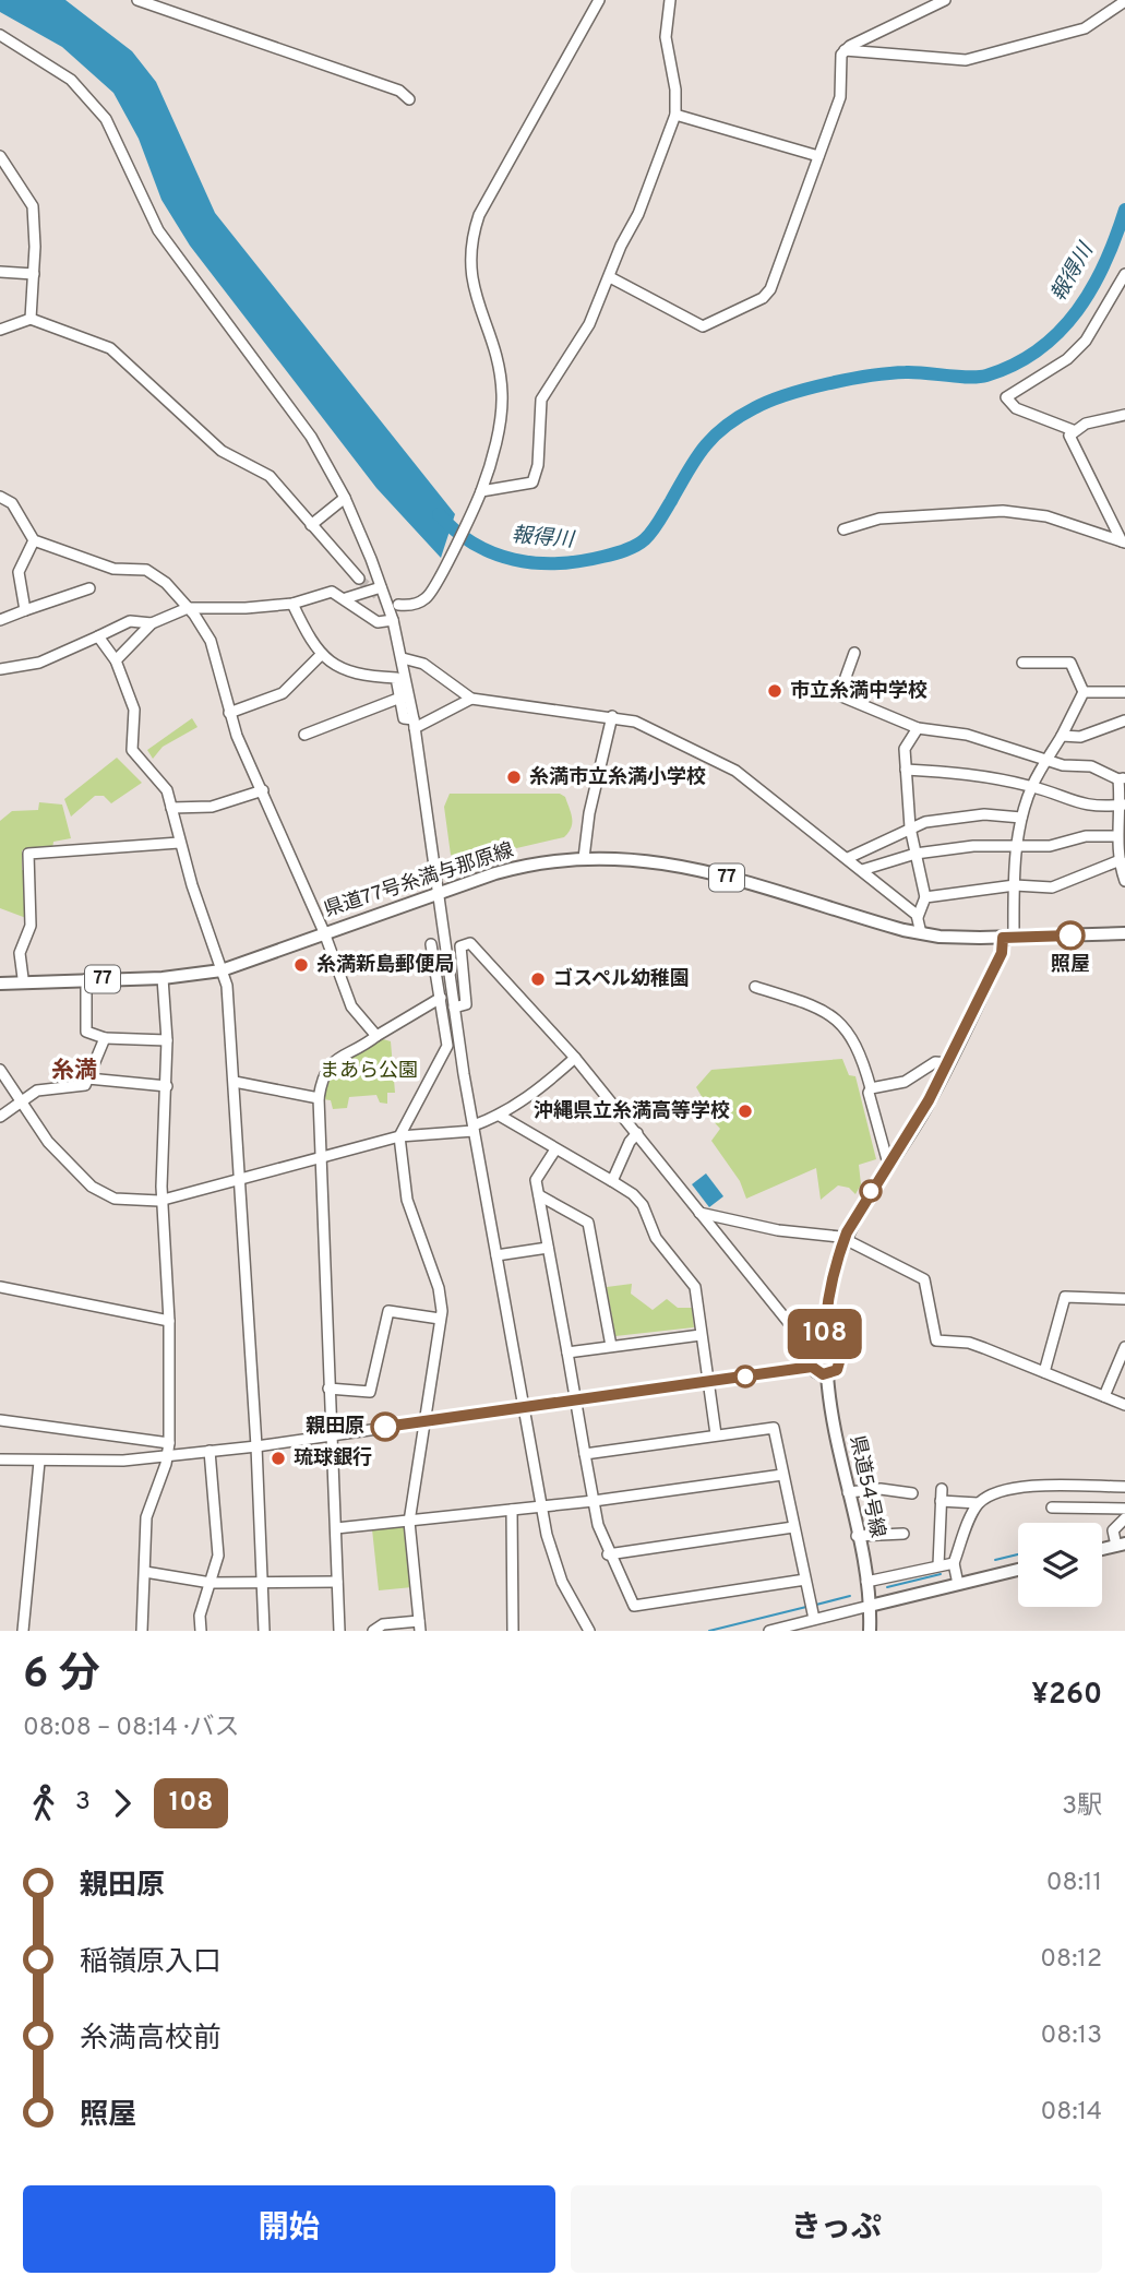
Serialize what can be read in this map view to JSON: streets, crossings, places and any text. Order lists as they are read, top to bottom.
{
  "streets": {
    "main road": ["77", "県道77号糸満与那原線", "県道54号線"]
  },
  "crossings": [
    ["県道77号糸満与那原線", "県道54号線"]
  ],
  "districts": ["糸満"],
  "water": ["報得川"],
  "parks": ["まあら公園"],
  "places": [
    "市立糸満中学校",
    "糸満市立糸満小学校",
    "照屋",
    "糸満新島郵便局",
    "ゴスペル幼稚園",
    "沖縄県立糸満高等学校",
    "親田原",
    "琉球銀行"
  ],
  "lines": ["bus line 108"],
  "page": {
    "on_map": "108",
    "heading": ["6 分", "08:08 – 08:14 · バス", "¥260"],
    "legs": ["3", "108", "3駅"],
    "list": [
      {
        "name": "親田原",
        "value": "08:11"
      },
      {
        "name": "稲嶺原入口",
        "value": "08:12"
      },
      {
        "name": "糸満高校前",
        "value": "08:13"
      },
      {
        "name": "照屋",
        "value": "08:14"
      }
    ],
    "buttons": ["開始", "きっぷ"]
  }
}
